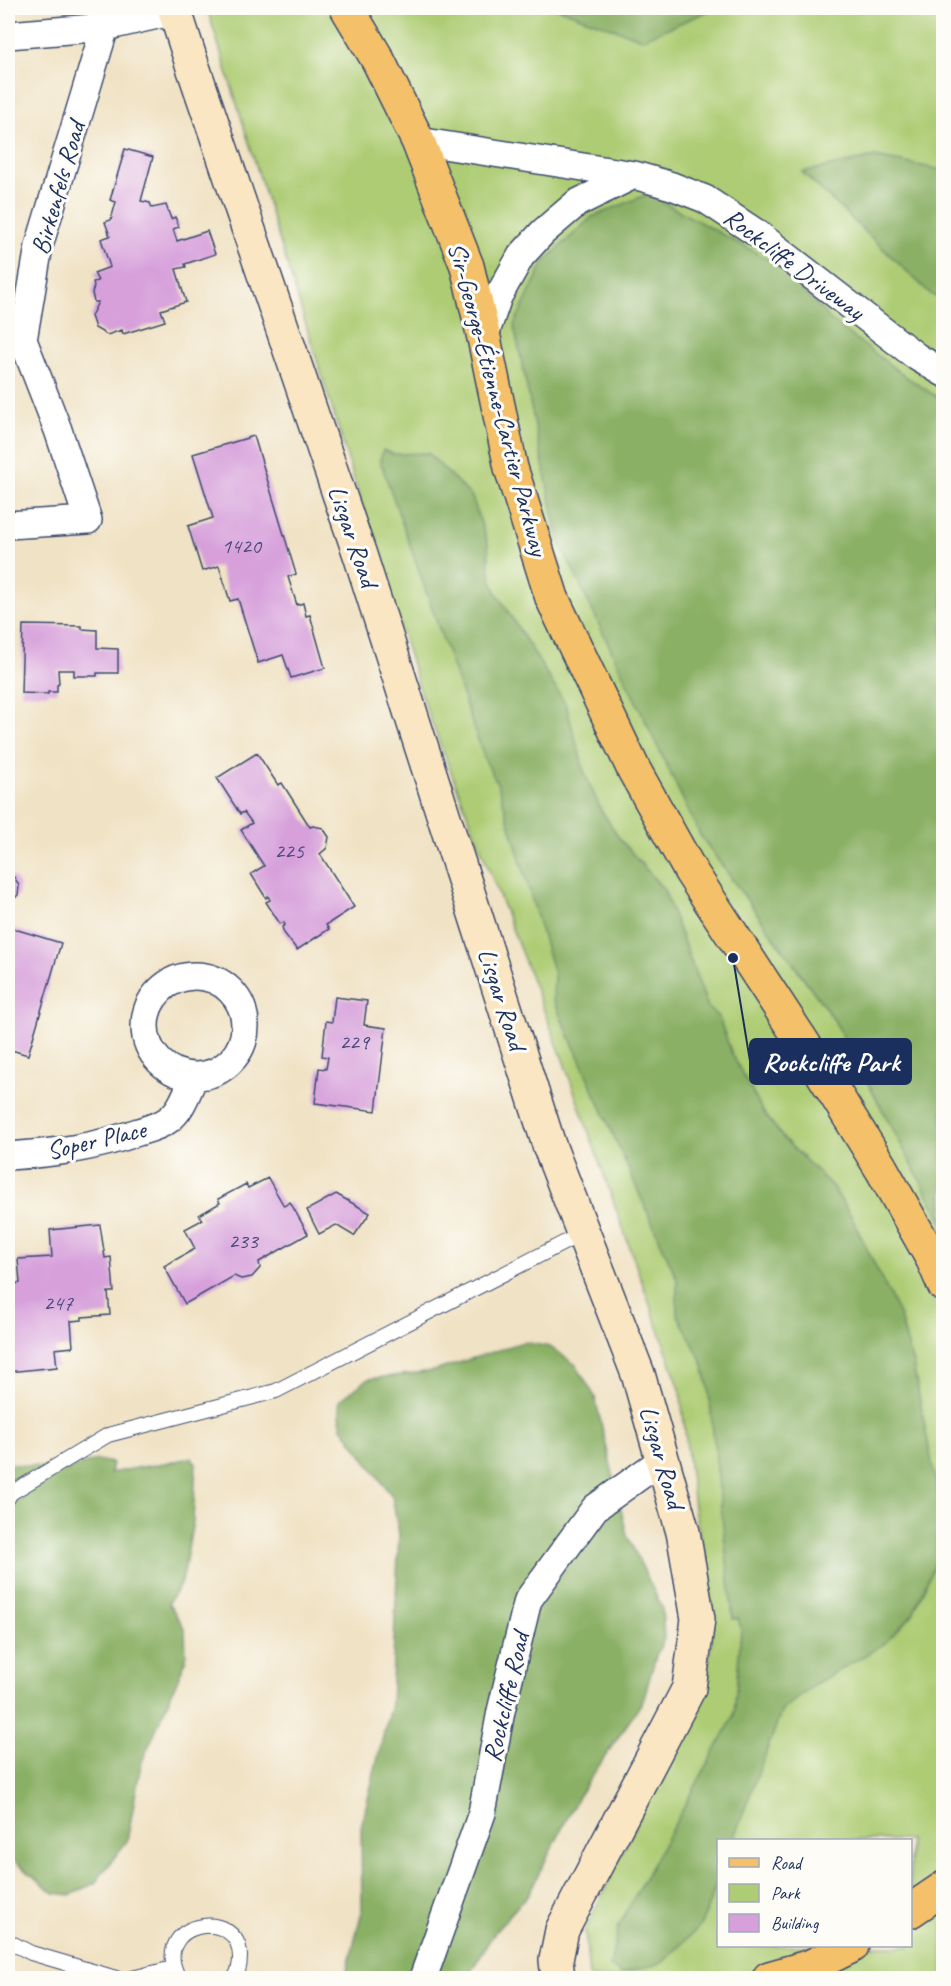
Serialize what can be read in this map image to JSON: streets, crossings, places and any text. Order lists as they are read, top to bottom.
{
  "streets": {
    "main road": ["Sir-George-Étienne-Cartier Parkway"],
    "street": [
      "Birkenfels Road",
      "Rockcliffe Driveway",
      "Lisgar Road",
      "Soper Place",
      "Rockcliffe Road"
    ]
  },
  "crossings": [
    ["Rockcliffe Driveway", "Sir-George-Étienne-Cartier Parkway"],
    ["Lisgar Road", "Rockcliffe Road"]
  ],
  "places": ["Rockcliffe Park"],
  "house_numbers": [
    "1420",
    "225",
    "229",
    "233",
    "247"
  ],
  "legend": ["Road", "Park", "Building"]
}
